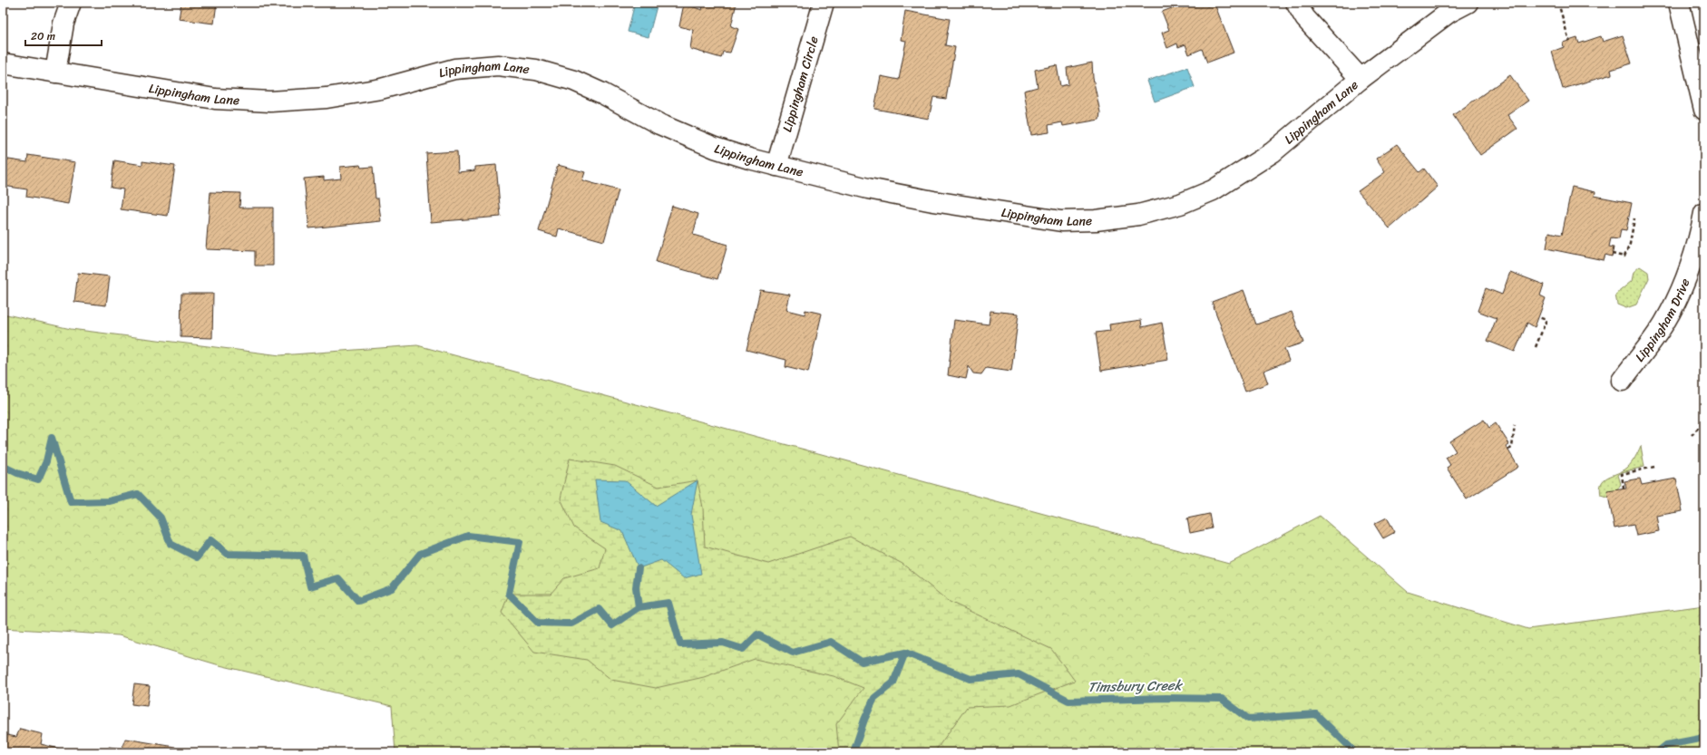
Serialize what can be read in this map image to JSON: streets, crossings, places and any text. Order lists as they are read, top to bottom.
{
  "streets": {
    "street": ["Lippingham Lane", "Lippingham Circle", "Lippingham Drive"]
  },
  "crossings": [
    ["Lippingham Lane", "Lippingham Circle"]
  ],
  "water": ["Timsbury Creek"],
  "scale_bar": "20 m"
}
